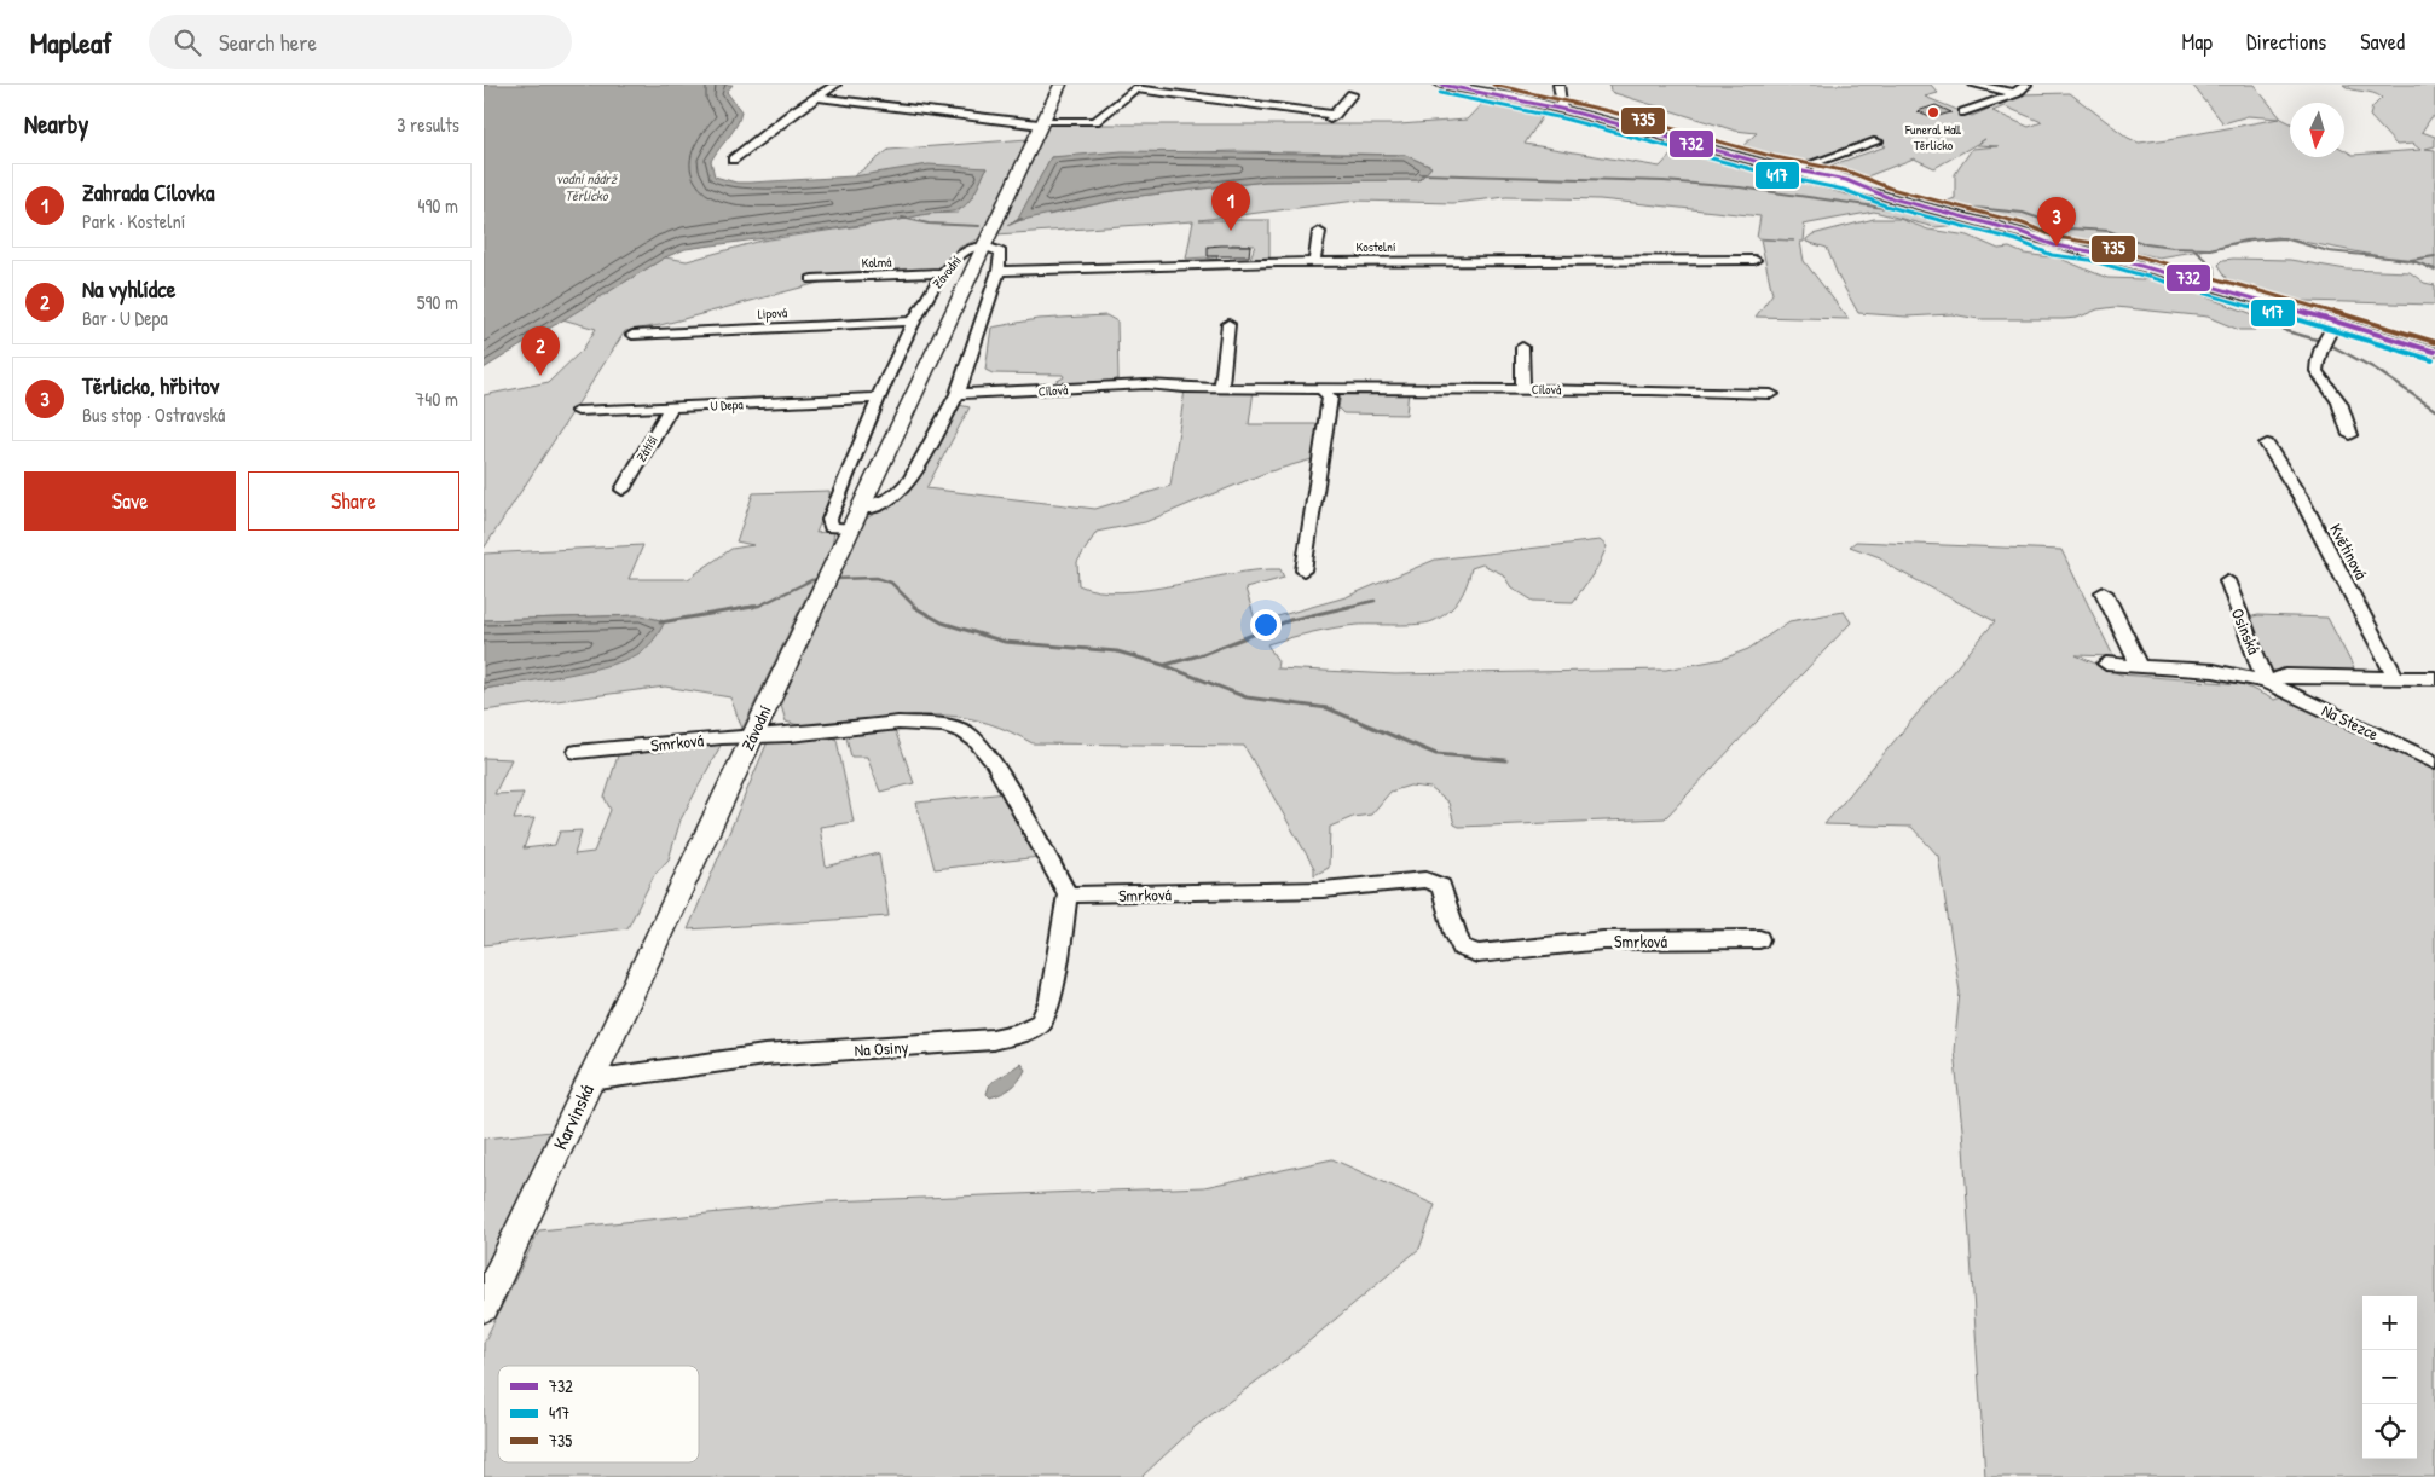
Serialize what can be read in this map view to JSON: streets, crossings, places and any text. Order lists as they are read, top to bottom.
{
  "streets": {
    "main road": ["Závodní", "Karvinská"],
    "street": [
      "Kostelní",
      "Kolmá",
      "Lipová",
      "Cílová",
      "U Depa",
      "Zátiší",
      "Květinová",
      "Osinská",
      "Na Stezce",
      "Smrková",
      "Na Osiny"
    ]
  },
  "crossings": [
    ["Kostelní", "Závodní"],
    ["Kolmá", "Závodní"],
    ["Závodní", "Lipová"],
    ["Závodní", "U Depa"],
    ["Závodní", "Smrková"],
    ["Závodní", "Karvinská"],
    ["U Depa", "Zátiší"],
    ["Květinová", "Na Stezce"],
    ["Osinská", "Na Stezce"],
    ["Smrková", "Na Osiny"],
    ["Na Osiny", "Karvinská"]
  ],
  "water": ["vodní nádrž Těrlicko"],
  "places": ["Funeral Hall Těrlicko"],
  "lines": ["transit line 732", "transit line 735", "transit line 417"],
  "legend": ["732", "417", "735"],
  "north": "bottom",
  "page": {
    "header": "Mapleaf",
    "search": "Search here",
    "nav": ["Map", "Directions", "Saved"],
    "heading": ["Nearby", "3 results"],
    "list": [
      {
        "mark": "1",
        "name": "Zahrada Cílovka",
        "note": "Park · Kostelní",
        "value": "490 m"
      },
      {
        "mark": "2",
        "name": "Na vyhlídce",
        "note": "Bar · U Depa",
        "value": "590 m"
      },
      {
        "mark": "3",
        "name": "Těrlicko, hřbitov",
        "note": "Bus stop · Ostravská",
        "value": "740 m"
      }
    ],
    "pins": ["1", "3", "2"],
    "buttons": ["Save", "Share"],
    "map_buttons": ["+", "−"]
  }
}
